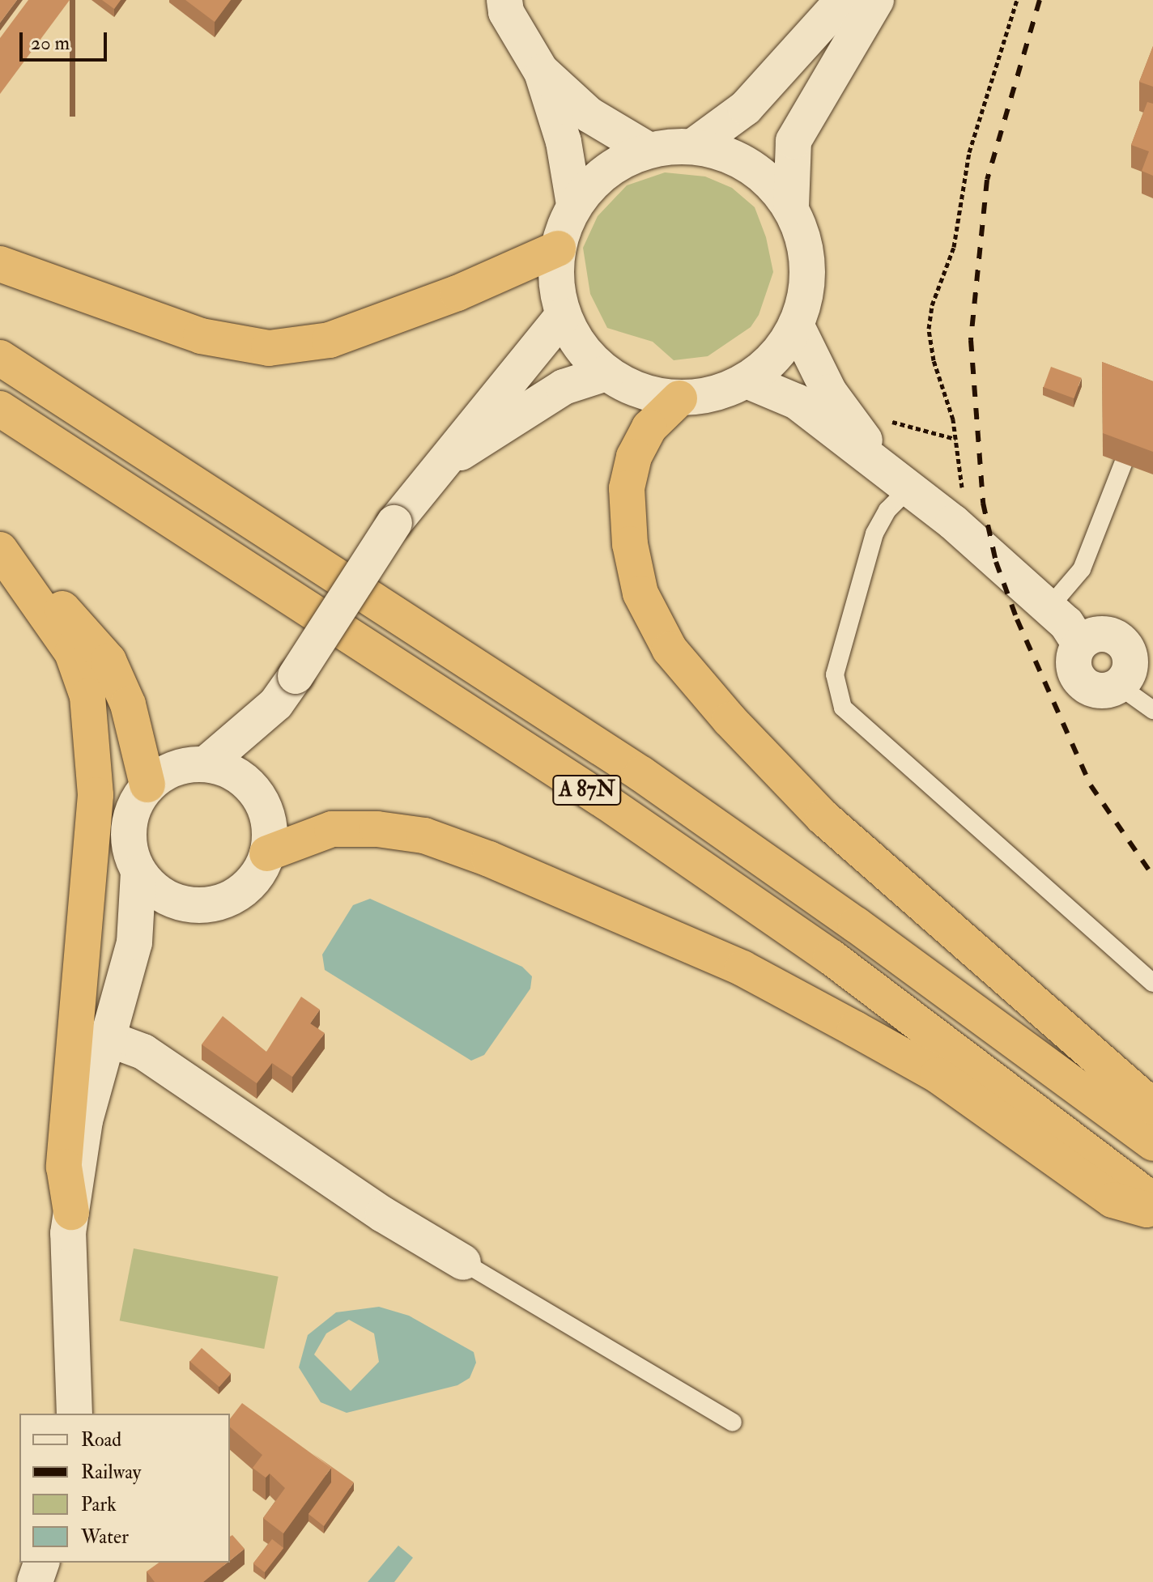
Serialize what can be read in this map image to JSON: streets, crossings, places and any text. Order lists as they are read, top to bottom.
{
  "streets": {
    "highway": ["A 87N"]
  },
  "legend": [
    "Road",
    "Railway",
    "Park",
    "Water"
  ],
  "scale_bar": "20 m"
}
